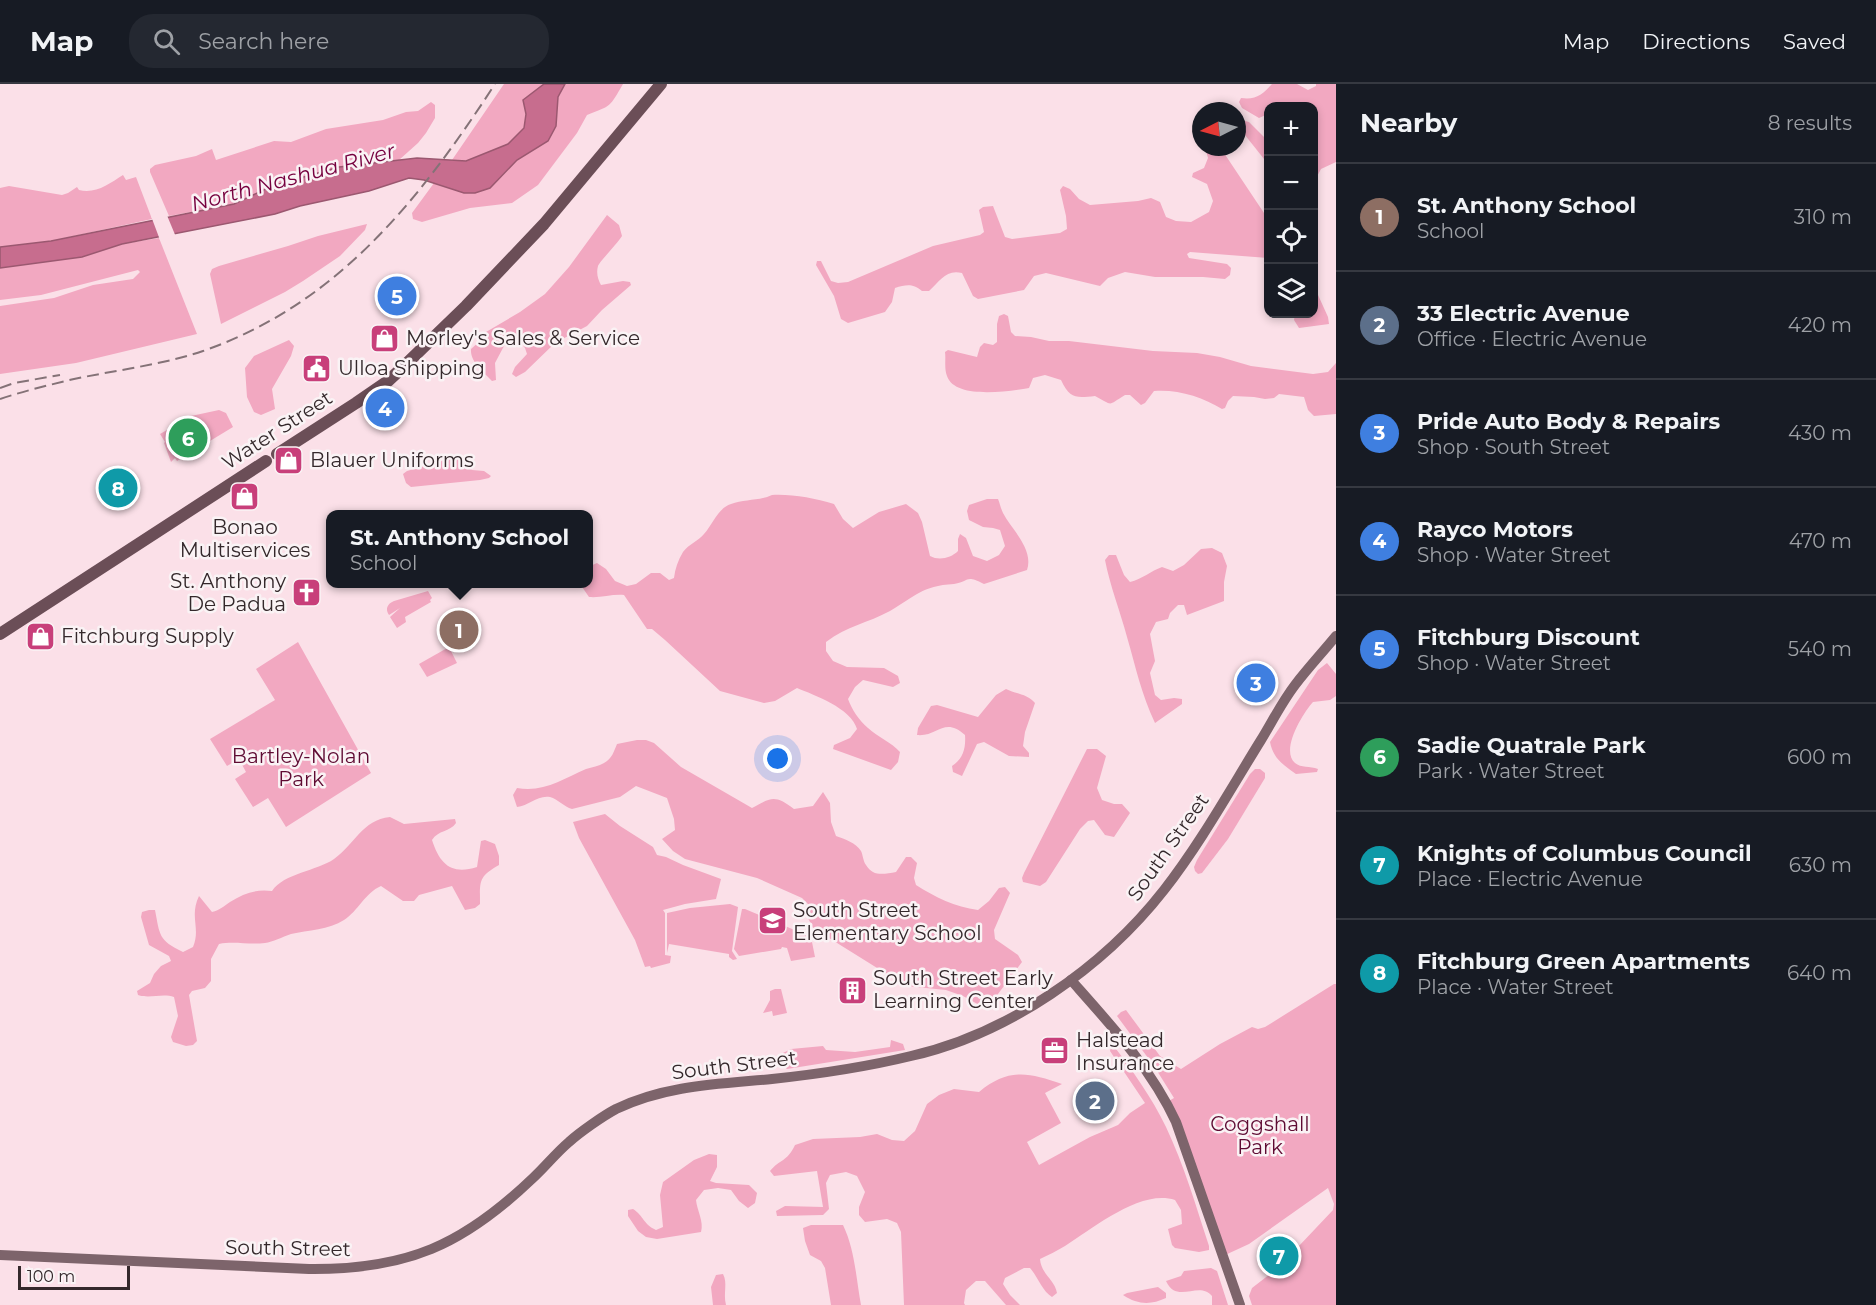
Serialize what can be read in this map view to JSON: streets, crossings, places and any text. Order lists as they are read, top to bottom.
{
  "streets": {
    "highway": ["Water Street"],
    "main road": ["South Street"]
  },
  "water": ["North Nashua River"],
  "parks": ["Bartley-Nolan Park", "Coggshall Park"],
  "places": {
    "shop": [
      "Morley's Sales & Service",
      "Blauer Uniforms",
      "Bonao Multiservices",
      "Fitchburg Supply"
    ],
    "public building": ["Ulloa Shipping"],
    "church": ["St. Anthony De Padua"],
    "school or university": ["South Street Elementary School"],
    "building": ["South Street Early Learning Center"],
    "office": ["Halstead Insurance"]
  },
  "scale_bar": "100 m",
  "north": "left",
  "page": {
    "header": "Map",
    "search": "Search here",
    "nav": ["Map", "Directions", "Saved"],
    "heading": ["Nearby", "8 results"],
    "map_buttons": ["+", "−"],
    "list": [
      {
        "mark": "1",
        "name": "St. Anthony School",
        "note": "School",
        "value": "310 m"
      },
      {
        "mark": "2",
        "name": "33 Electric Avenue",
        "note": "Office · Electric Avenue",
        "value": "420 m"
      },
      {
        "mark": "3",
        "name": "Pride Auto Body & Repairs",
        "note": "Shop · South Street",
        "value": "430 m"
      },
      {
        "mark": "4",
        "name": "Rayco Motors",
        "note": "Shop · Water Street",
        "value": "470 m"
      },
      {
        "mark": "5",
        "name": "Fitchburg Discount",
        "note": "Shop · Water Street",
        "value": "540 m"
      },
      {
        "mark": "6",
        "name": "Sadie Quatrale Park",
        "note": "Park · Water Street",
        "value": "600 m"
      },
      {
        "mark": "7",
        "name": "Knights of Columbus Council",
        "note": "Place · Electric Avenue",
        "value": "630 m"
      },
      {
        "mark": "8",
        "name": "Fitchburg Green Apartments",
        "note": "Place · Water Street",
        "value": "640 m"
      }
    ],
    "pins": [
      "5",
      "4",
      "6",
      "8",
      "1",
      "3",
      "2",
      "7"
    ],
    "popup": ["St. Anthony School", "School"],
    "scale": "100 m"
  }
}
